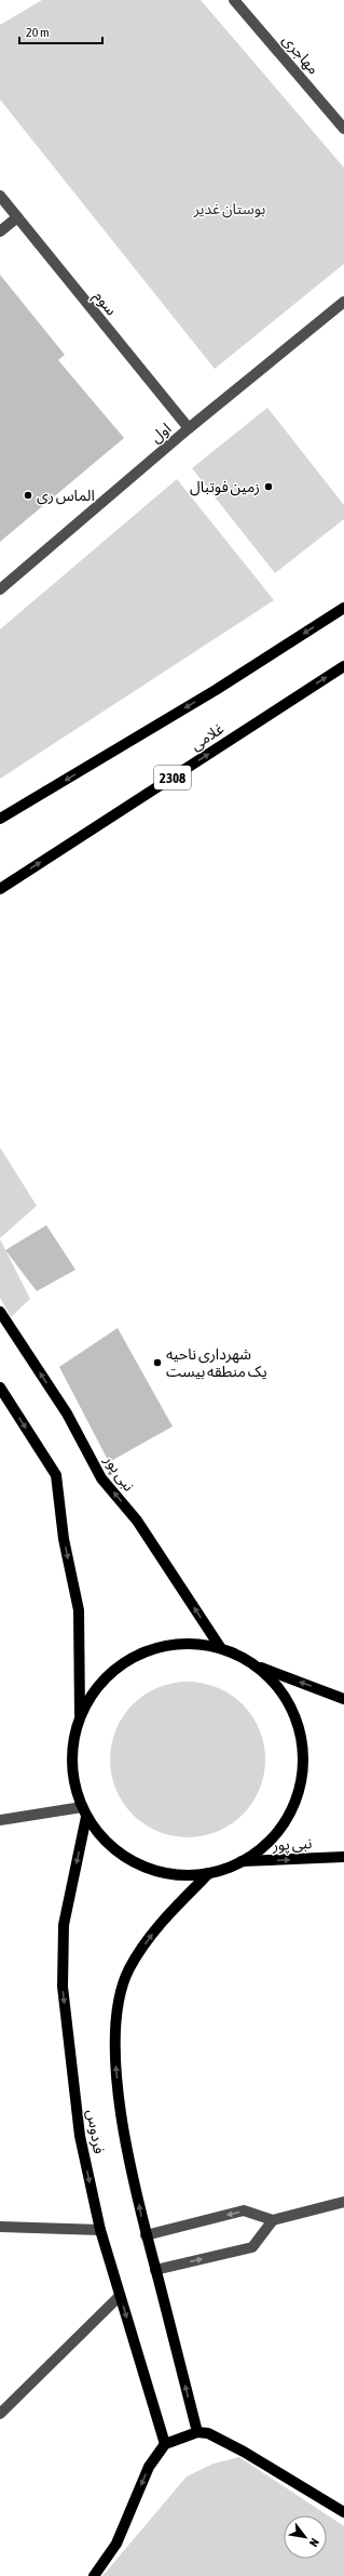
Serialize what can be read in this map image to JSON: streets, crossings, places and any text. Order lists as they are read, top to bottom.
{
  "streets": {
    "main road": [
      "غلامی",
      "2308",
      "نبی پور",
      "فردوس"
    ],
    "street": ["مهاجری", "سوم", "اول"]
  },
  "crossings": [
    ["سوم", "اول"]
  ],
  "parks": ["بوستان غدیر"],
  "places": ["زمین فوتبال", "الماس ری", "شهرداری ناحیه یک منطقه بیست"],
  "scale_bar": "20 m",
  "north": "bottom right"
}
